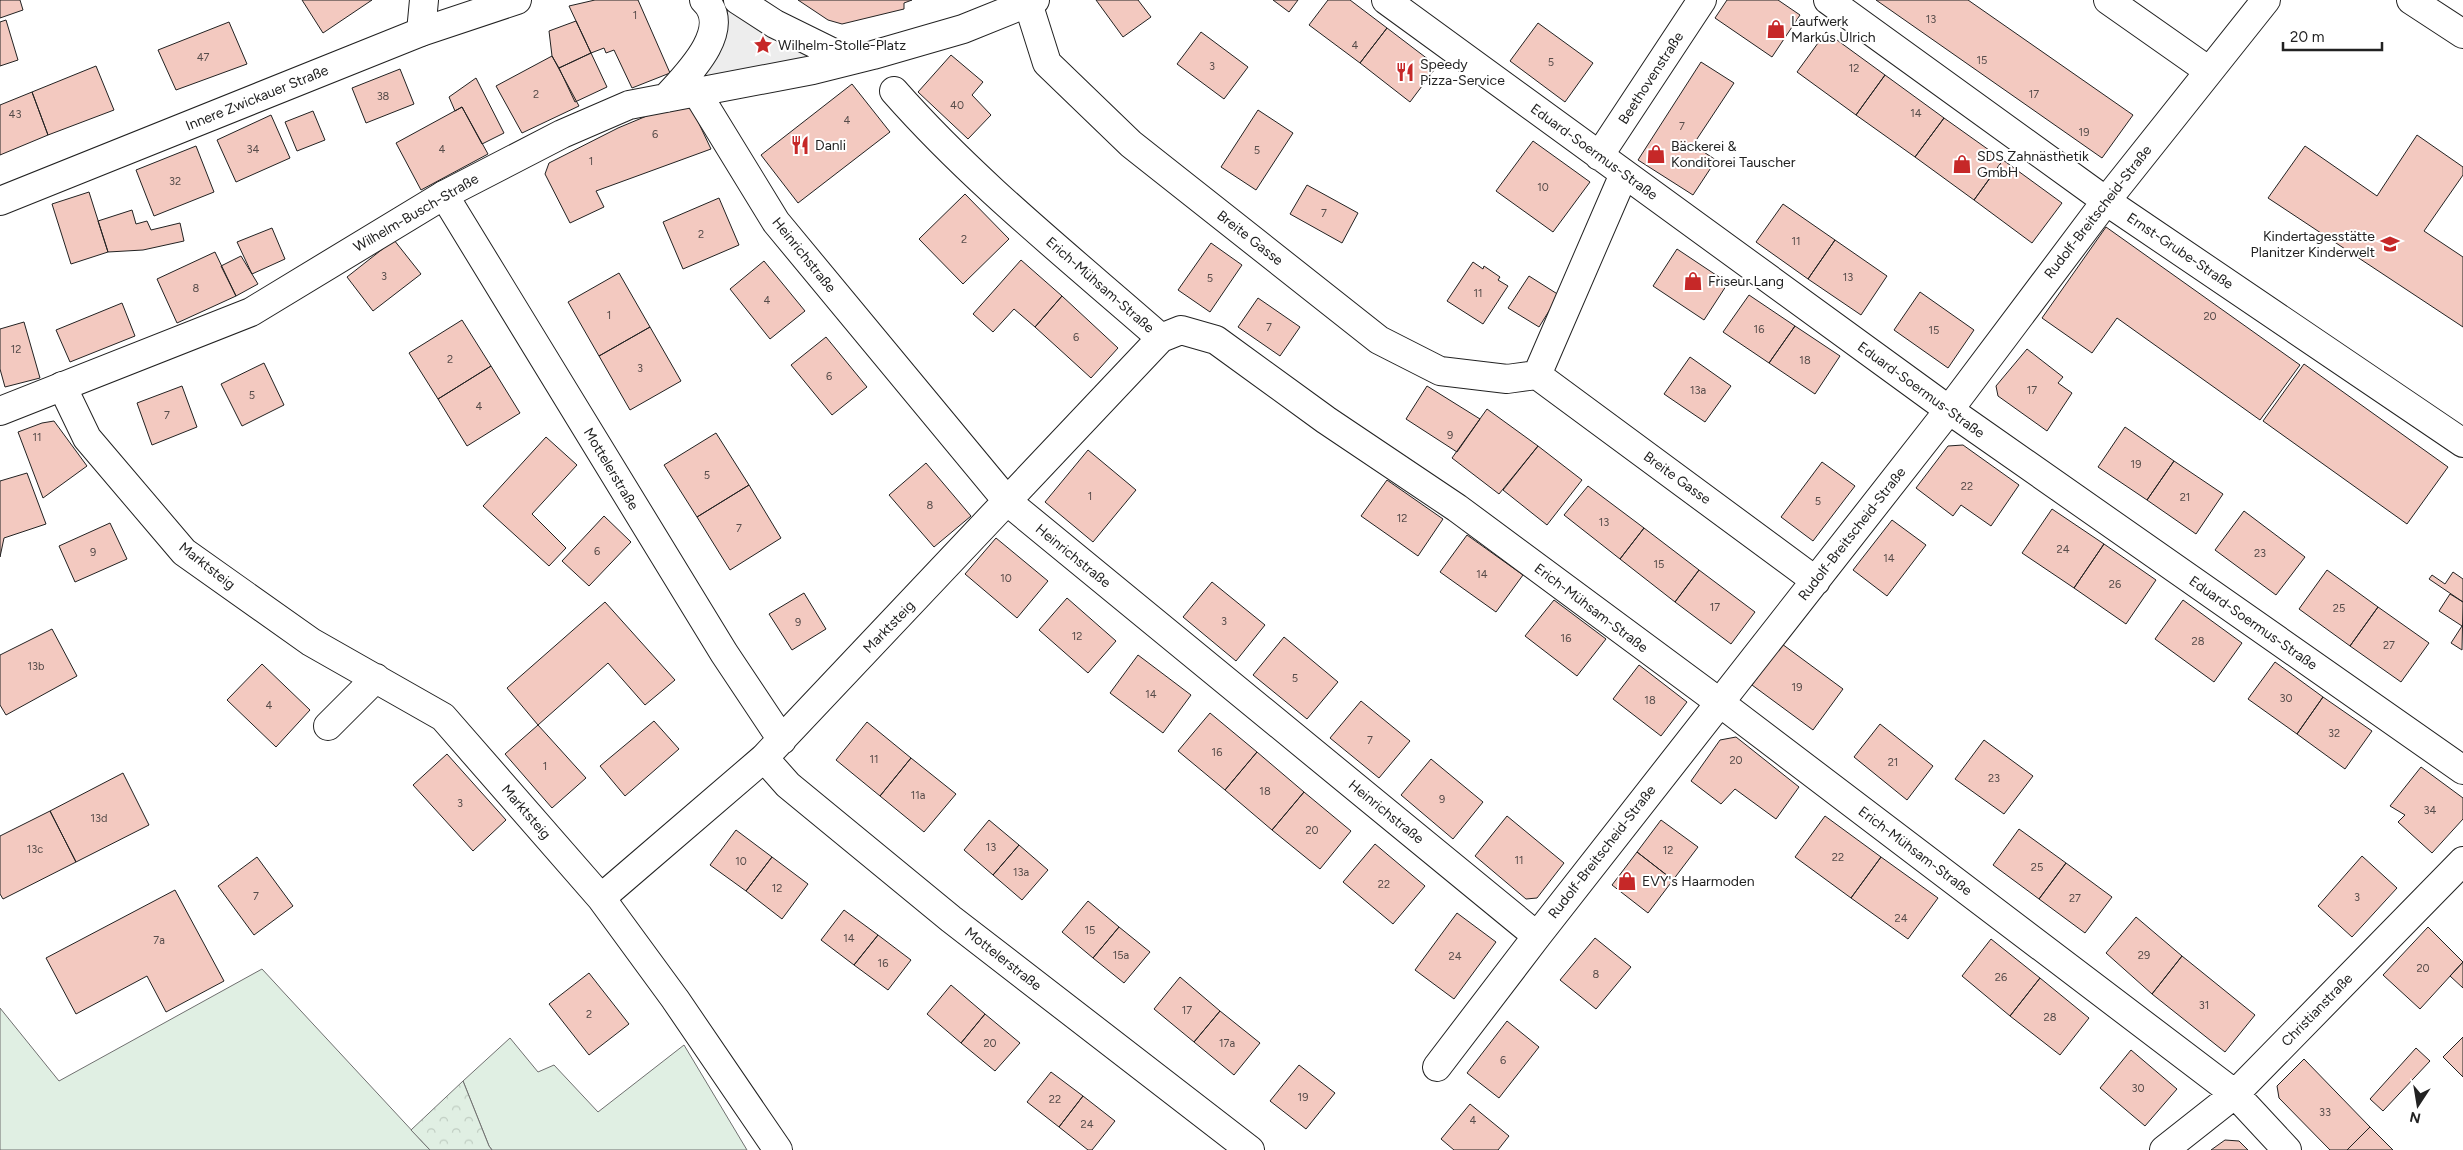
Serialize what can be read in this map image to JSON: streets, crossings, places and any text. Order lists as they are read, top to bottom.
{
  "streets": {
    "street": [
      "Beethovenstraße",
      "Innere Zwickauer Straße",
      "Eduard-Soermus-Straße",
      "Rudolf-Breitscheid-Straße",
      "Wilhelm-Busch-Straße",
      "Breite Gasse",
      "Ernst-Grube-Straße",
      "Heinrichstraße",
      "Erich-Mühsam-Straße",
      "Mottelerstraße",
      "Marktsteig",
      "Christianstraße"
    ]
  },
  "crossings": [
    ["Beethovenstraße", "Eduard-Soermus-Straße"],
    ["Eduard-Soermus-Straße", "Rudolf-Breitscheid-Straße"],
    ["Rudolf-Breitscheid-Straße", "Breite Gasse"],
    ["Rudolf-Breitscheid-Straße", "Ernst-Grube-Straße"],
    ["Rudolf-Breitscheid-Straße", "Heinrichstraße"],
    ["Rudolf-Breitscheid-Straße", "Erich-Mühsam-Straße"],
    ["Wilhelm-Busch-Straße", "Heinrichstraße"],
    ["Wilhelm-Busch-Straße", "Mottelerstraße"],
    ["Wilhelm-Busch-Straße", "Marktsteig"],
    ["Heinrichstraße", "Marktsteig"],
    ["Erich-Mühsam-Straße", "Marktsteig"],
    ["Erich-Mühsam-Straße", "Christianstraße"],
    ["Mottelerstraße", "Marktsteig"]
  ],
  "places": {
    "shop": [
      "Laufwerk Markus Ulrich",
      "Bäckerei & Konditorei Tauscher",
      "SDS Zahnästhetik GmbH",
      "Friseur Lang",
      "EVY's Haarmoden"
    ],
    "place": ["Wilhelm-Stolle-Platz"],
    "restaurant": ["Speedy Pizza-Service", "Danli"],
    "school or university": ["Kindertagesstätte Planitzer Kinderwelt"]
  },
  "house_numbers": [
    "1",
    "13",
    "4",
    "47",
    "15",
    "5",
    "3",
    "12",
    "2",
    "17",
    "38",
    "40",
    "14",
    "43",
    "4",
    "7",
    "19",
    "6",
    "34",
    "4",
    "5",
    "1",
    "32",
    "10",
    "7",
    "2",
    "2",
    "11",
    "3",
    "13",
    "5",
    "8",
    "11",
    "4",
    "1",
    "20",
    "7",
    "16",
    "15",
    "6",
    "12",
    "2",
    "18",
    "3",
    "6",
    "13a",
    "17",
    "5",
    "4",
    "7",
    "9",
    "11",
    "19",
    "5",
    "22",
    "1",
    "21",
    "5",
    "8",
    "12",
    "13",
    "7",
    "24",
    "6",
    "9",
    "23",
    "14",
    "15",
    "14",
    "10",
    "26",
    "17",
    "25",
    "3",
    "9",
    "12",
    "16",
    "28",
    "27",
    "13b",
    "5",
    "19",
    "14",
    "30",
    "18",
    "4",
    "32",
    "7",
    "16",
    "11",
    "20",
    "21",
    "1",
    "23",
    "18",
    "11a",
    "9",
    "3",
    "34",
    "13d",
    "20",
    "13",
    "13c",
    "12",
    "22",
    "11",
    "10",
    "25",
    "13a",
    "22",
    "12",
    "7",
    "3",
    "27",
    "24",
    "15",
    "14",
    "7a",
    "15a",
    "29",
    "24",
    "16",
    "20",
    "8",
    "26",
    "31",
    "17",
    "2",
    "28",
    "20",
    "17a",
    "6",
    "30",
    "19",
    "22",
    "33",
    "4",
    "24"
  ],
  "scale_bar": "20 m",
  "north": "bottom"
}
